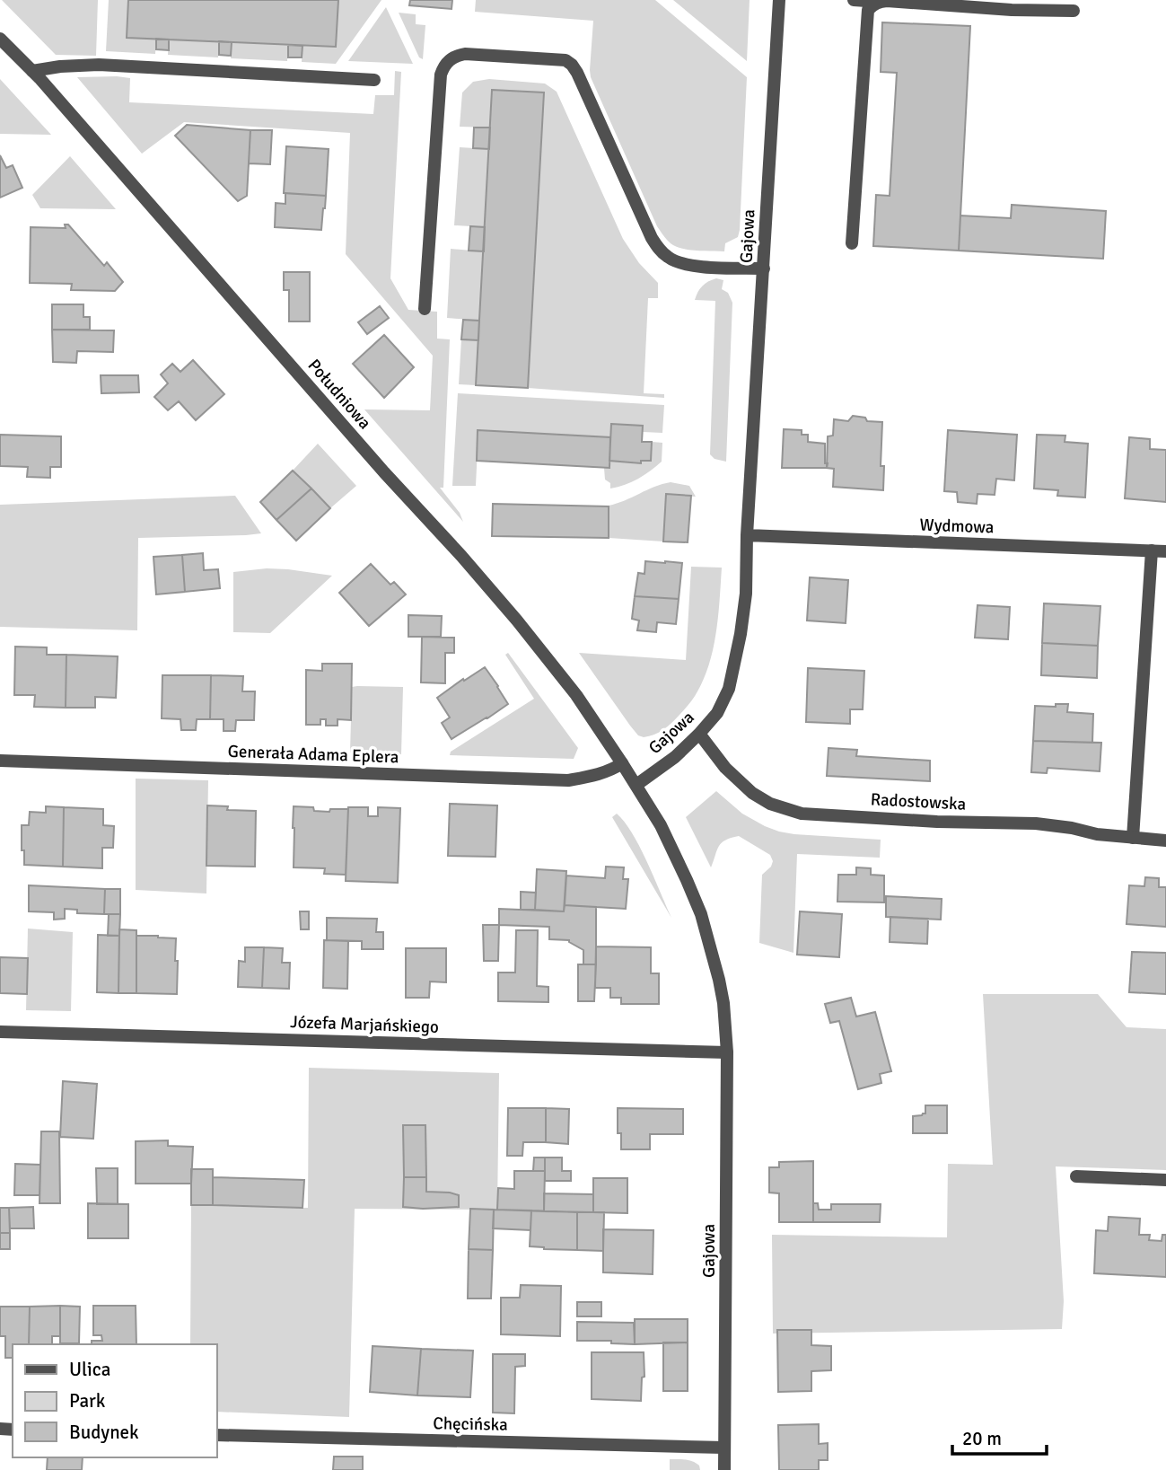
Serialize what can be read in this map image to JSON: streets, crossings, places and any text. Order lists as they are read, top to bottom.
{
  "streets": {
    "street": [
      "Gajowa",
      "Południowa",
      "Wydmowa",
      "Generała Adama Eplera",
      "Radostowska",
      "Józefa Marjańskiego",
      "Chęcińska"
    ]
  },
  "crossings": [
    ["Gajowa", "Południowa"],
    ["Gajowa", "Wydmowa"],
    ["Gajowa", "Radostowska"],
    ["Gajowa", "Józefa Marjańskiego"],
    ["Gajowa", "Chęcińska"],
    ["Południowa", "Generała Adama Eplera"]
  ],
  "legend": ["Ulica", "Park", "Budynek"],
  "scale_bar": "20 m"
}
